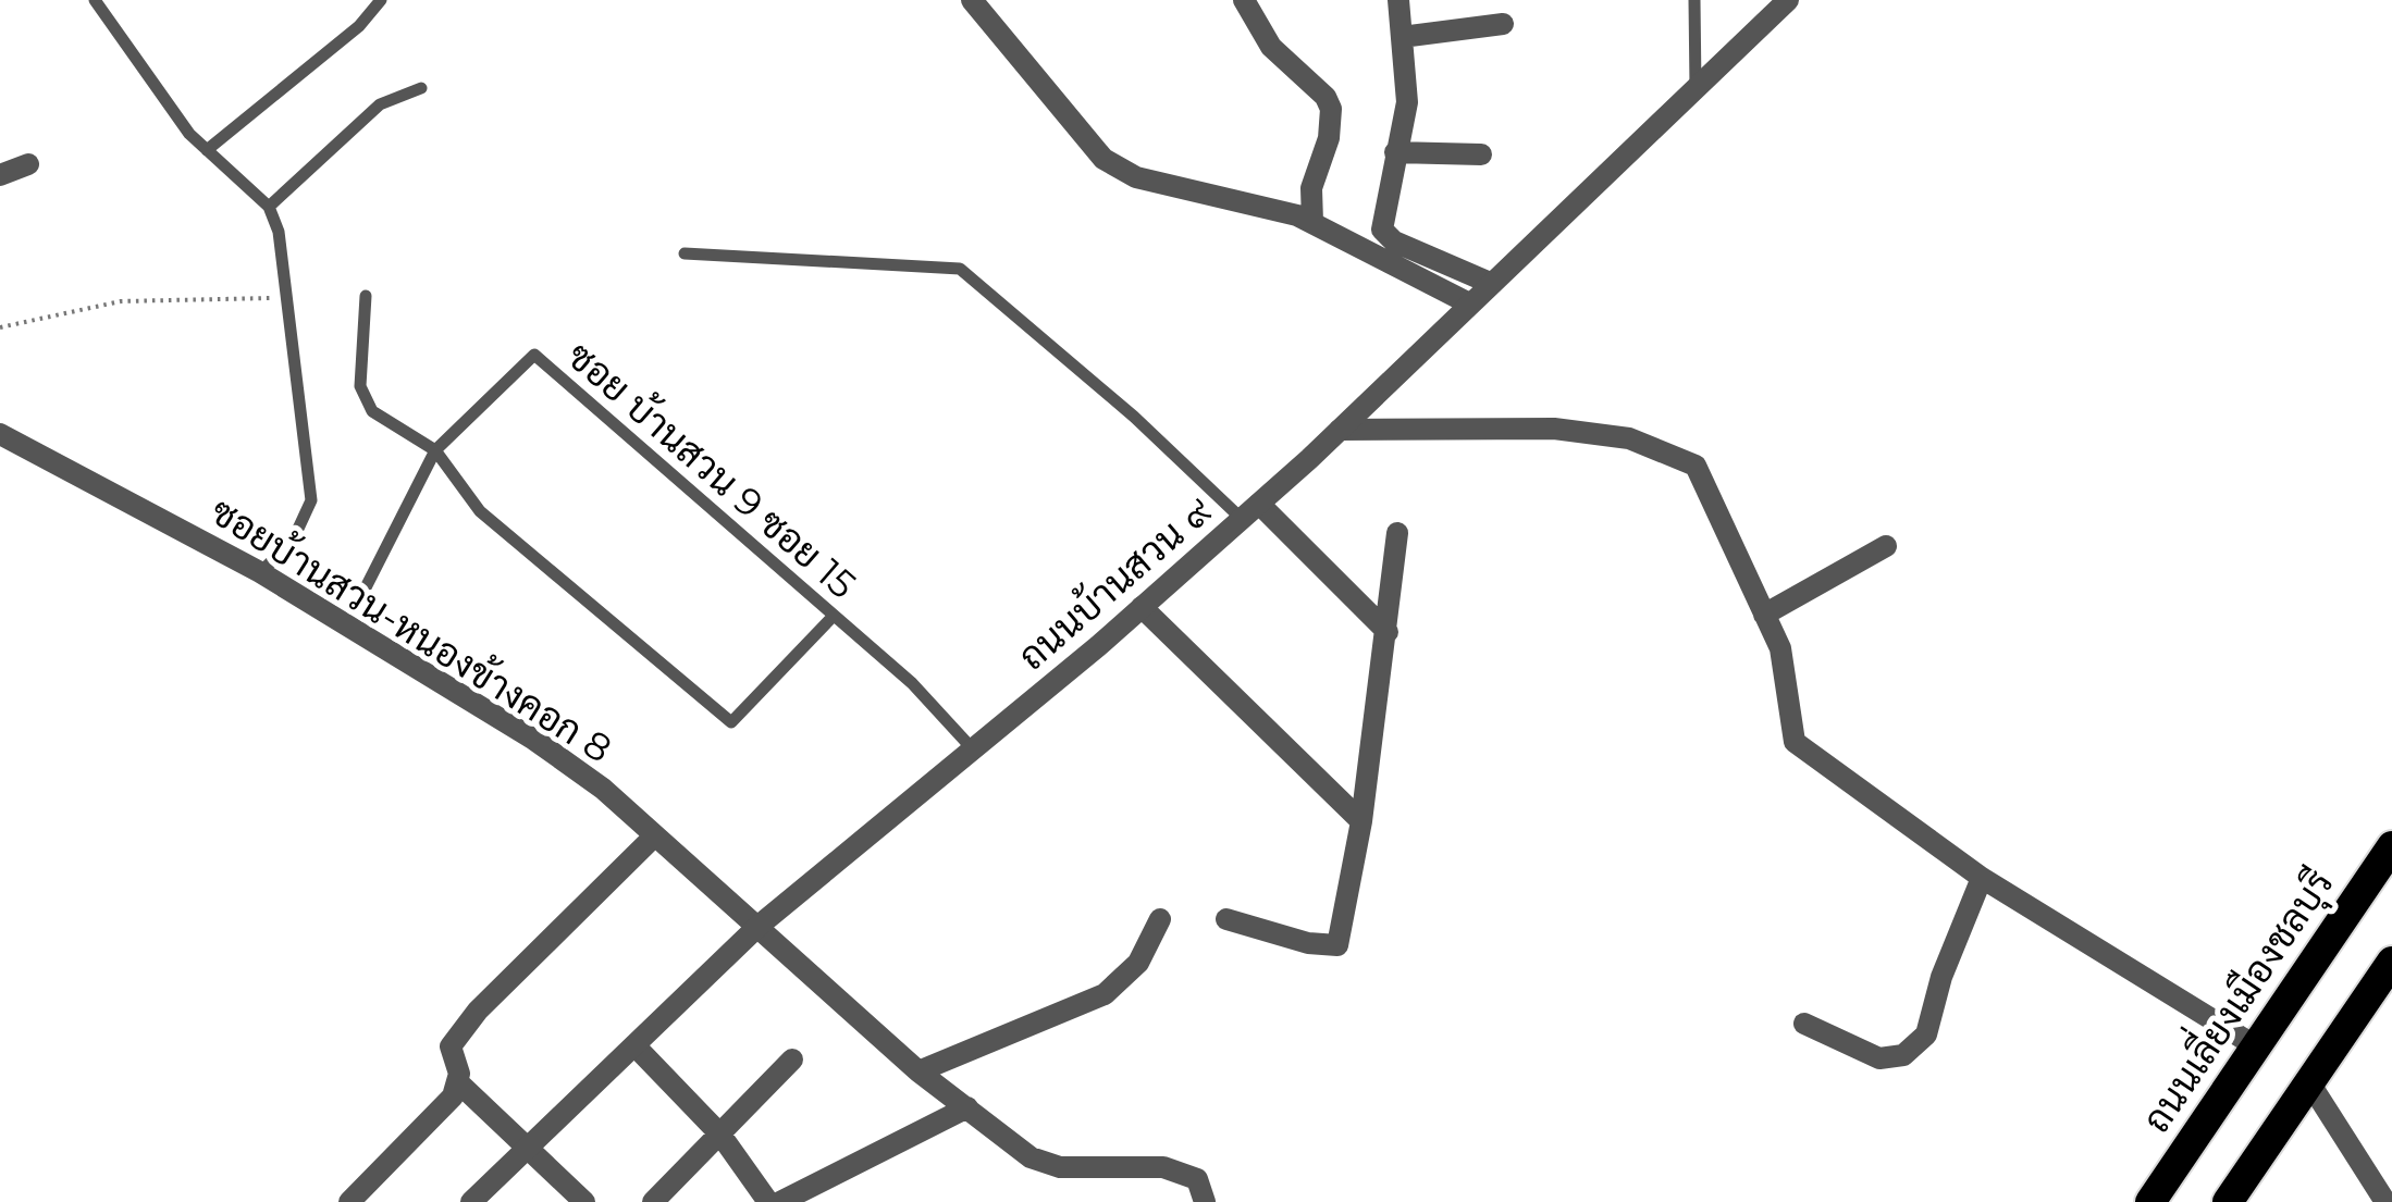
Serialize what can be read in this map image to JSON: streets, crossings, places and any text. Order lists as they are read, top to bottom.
{
  "streets": {
    "highway": ["ถนนเลี่ยงเมืองชลบุรี"],
    "street": ["ถนนบ้านสวน ๙", "ซอยบ้านสวน-หนองข้างคอก 8"],
    "lane": ["ซอย บ้านสวน 9 ซอย 15"]
  },
  "crossings": [
    ["ซอย บ้านสวน 9 ซอย 15", "ถนนบ้านสวน ๙"],
    ["ถนนบ้านสวน ๙", "ซอยบ้านสวน-หนองข้างคอก 8"]
  ]
}
